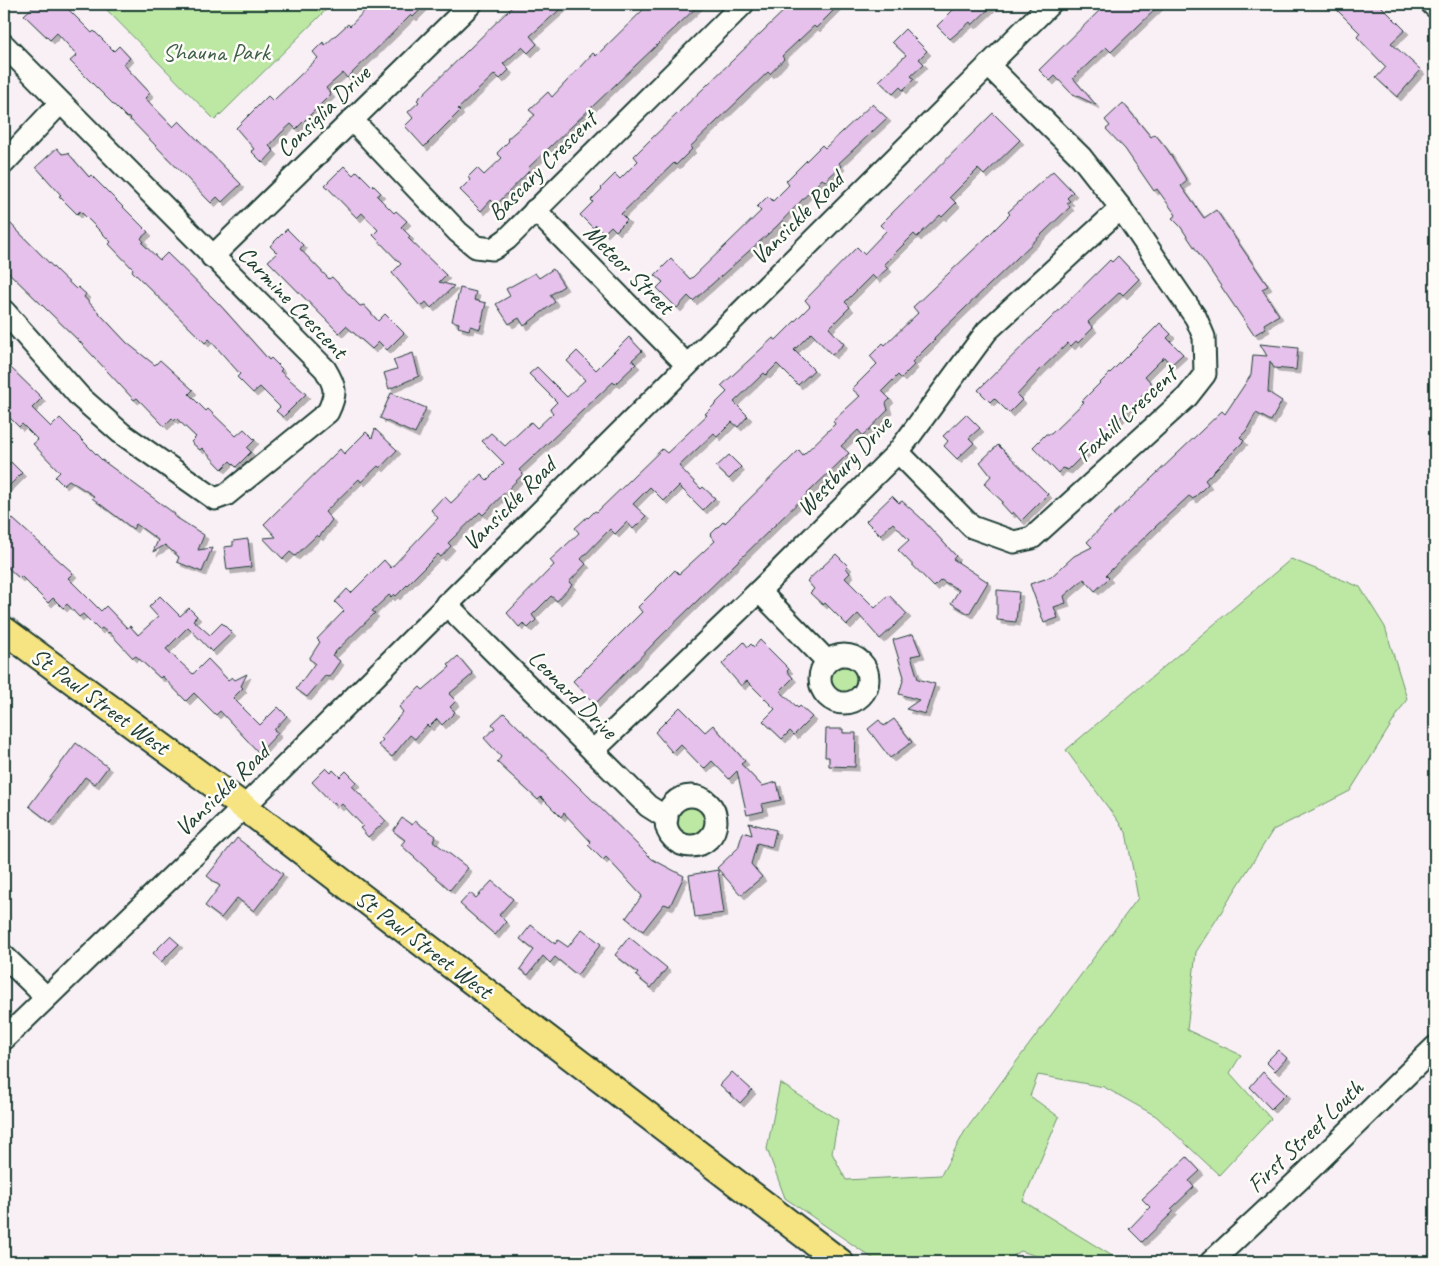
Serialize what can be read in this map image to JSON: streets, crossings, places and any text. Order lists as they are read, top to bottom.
{
  "streets": {
    "main road": ["St Paul Street West"],
    "street": [
      "Consiglia Drive",
      "Bascary Crescent",
      "Vansickle Road",
      "Meteor Street",
      "Carmine Crescent",
      "Foxhill Crescent",
      "Westbury Drive",
      "Leonard Drive",
      "First Street Louth"
    ]
  },
  "crossings": [
    ["Consiglia Drive", "Bascary Crescent"],
    ["Consiglia Drive", "Carmine Crescent"],
    ["Bascary Crescent", "Meteor Street"],
    ["Vansickle Road", "Meteor Street"],
    ["Vansickle Road", "Foxhill Crescent"],
    ["Vansickle Road", "Leonard Drive"],
    ["Vansickle Road", "St Paul Street West"],
    ["Foxhill Crescent", "Westbury Drive"],
    ["Westbury Drive", "Leonard Drive"]
  ],
  "parks": ["Shauna Park"]
}
